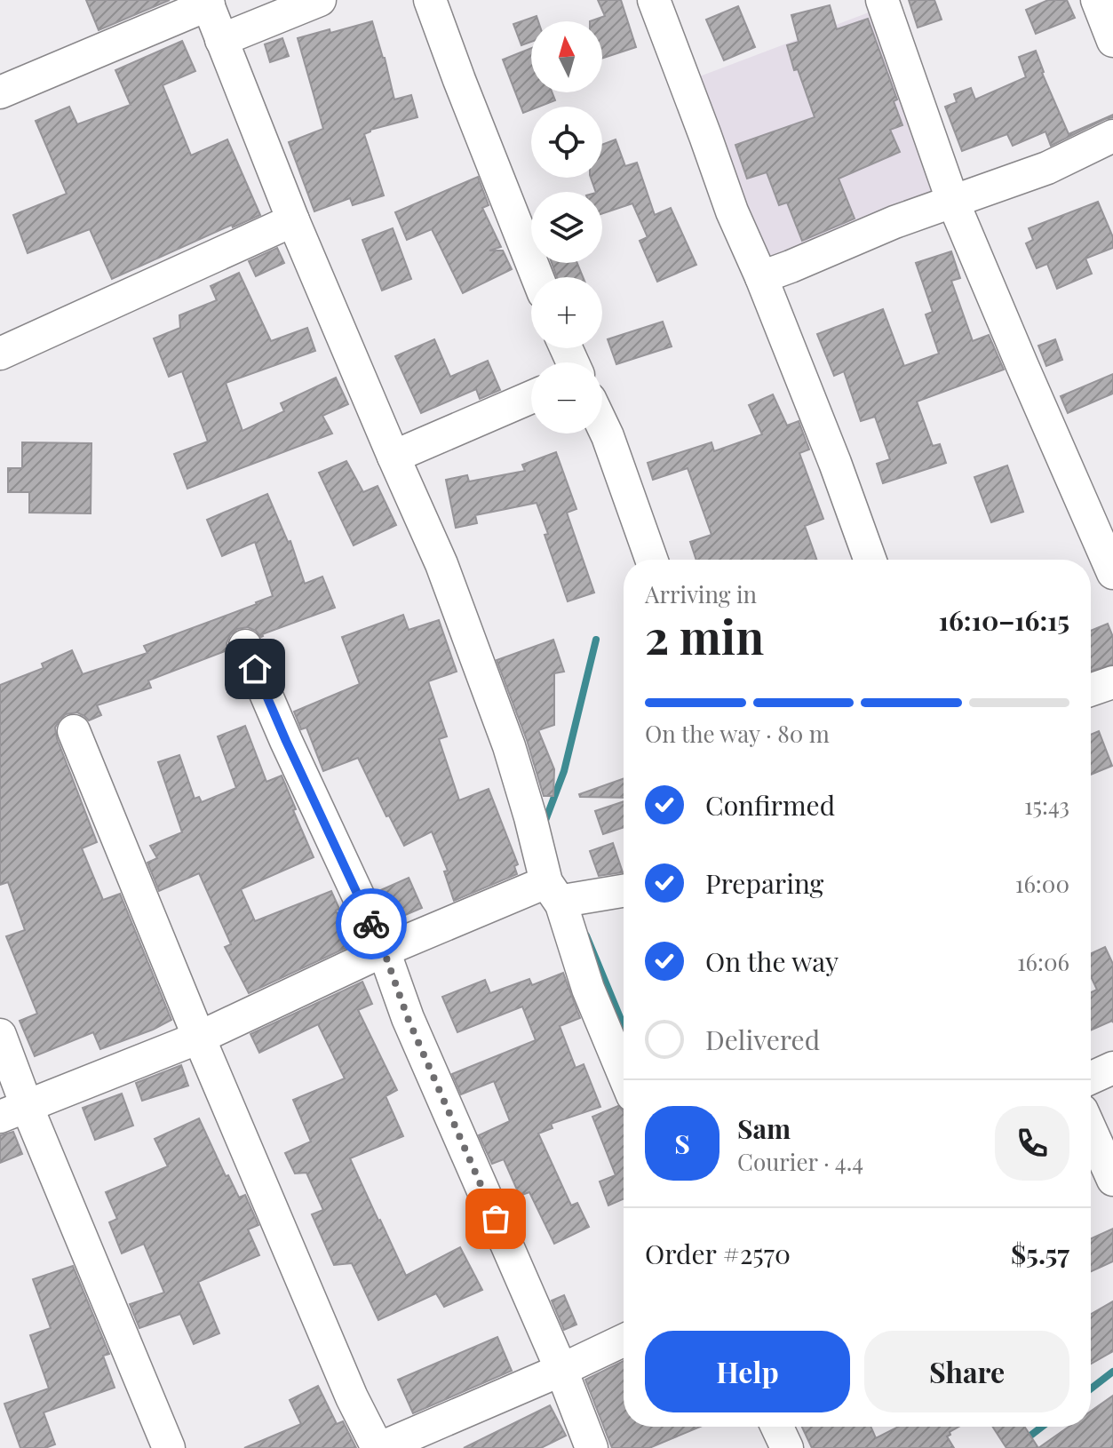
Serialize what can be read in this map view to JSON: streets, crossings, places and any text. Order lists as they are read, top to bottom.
{
  "north": "top",
  "page": {
    "map_buttons": ["+", "−"],
    "heading": ["2 min", "Arriving in", "16:10–16:15"],
    "panel": [
      "Sam",
      "Courier · 4.4",
      "Order #2570",
      "$5.57"
    ],
    "bar": "On the way · 80 m",
    "list": [
      ["Confirmed", "15:43"],
      ["Preparing", "16:00"],
      ["On the way", "16:06"],
      "Delivered"
    ],
    "round": "S",
    "buttons": ["Help", "Share"]
  }
}
